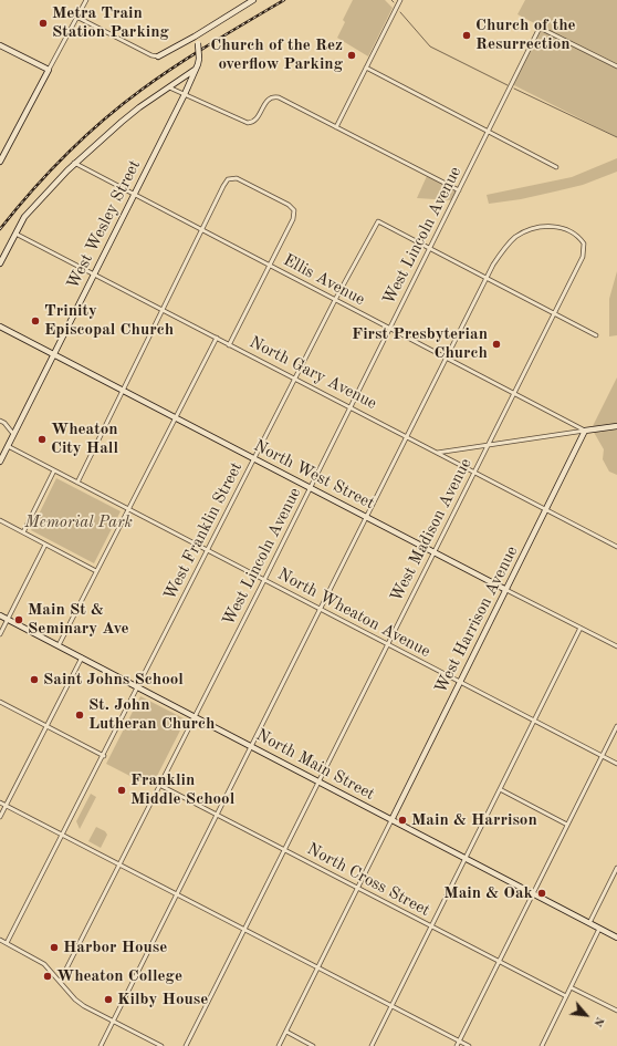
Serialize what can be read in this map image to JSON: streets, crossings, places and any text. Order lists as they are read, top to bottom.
{
  "streets": {
    "street": [
      "West Wesley Street",
      "West Lincoln Avenue",
      "Ellis Avenue",
      "North Gary Avenue",
      "North West Street",
      "West Madison Avenue",
      "West Franklin Street",
      "North Wheaton Avenue",
      "West Harrison Avenue",
      "North Main Street",
      "North Cross Street"
    ]
  },
  "crossings": [
    ["West Wesley Street", "Ellis Avenue"],
    ["West Wesley Street", "North Gary Avenue"],
    ["West Wesley Street", "North West Street"],
    ["West Wesley Street", "North Wheaton Avenue"],
    ["West Lincoln Avenue", "Ellis Avenue"],
    ["West Lincoln Avenue", "North Gary Avenue"],
    ["West Lincoln Avenue", "North West Street"],
    ["West Lincoln Avenue", "West Franklin Street"],
    ["West Lincoln Avenue", "North Wheaton Avenue"],
    ["West Lincoln Avenue", "North Main Street"],
    ["West Lincoln Avenue", "North Cross Street"],
    ["Ellis Avenue", "West Madison Avenue"],
    ["Ellis Avenue", "West Franklin Street"],
    ["Ellis Avenue", "West Harrison Avenue"],
    ["North Gary Avenue", "West Madison Avenue"],
    ["North Gary Avenue", "West Franklin Street"],
    ["North Gary Avenue", "West Harrison Avenue"],
    ["North West Street", "West Madison Avenue"],
    ["North West Street", "West Franklin Street"],
    ["North West Street", "West Harrison Avenue"],
    ["West Madison Avenue", "North Wheaton Avenue"],
    ["West Madison Avenue", "North Main Street"],
    ["West Madison Avenue", "North Cross Street"],
    ["West Franklin Street", "North Wheaton Avenue"],
    ["West Franklin Street", "North Main Street"],
    ["North Wheaton Avenue", "West Harrison Avenue"],
    ["West Harrison Avenue", "North Main Street"]
  ],
  "parks": ["Memorial Park"],
  "places": [
    "Metra Train Station Parking",
    "Church of the Resurrection",
    "Church of the Rez overflow Parking",
    "Trinity Episcopal Church",
    "First Presbyterian Church",
    "Wheaton City Hall",
    "Main St & Seminary Ave",
    "Saint Johns School",
    "St. John Lutheran Church",
    "Franklin Middle School",
    "Main & Harrison",
    "Main & Oak",
    "Harbor House",
    "Wheaton College",
    "Kilby House"
  ],
  "north": "bottom right"
}
